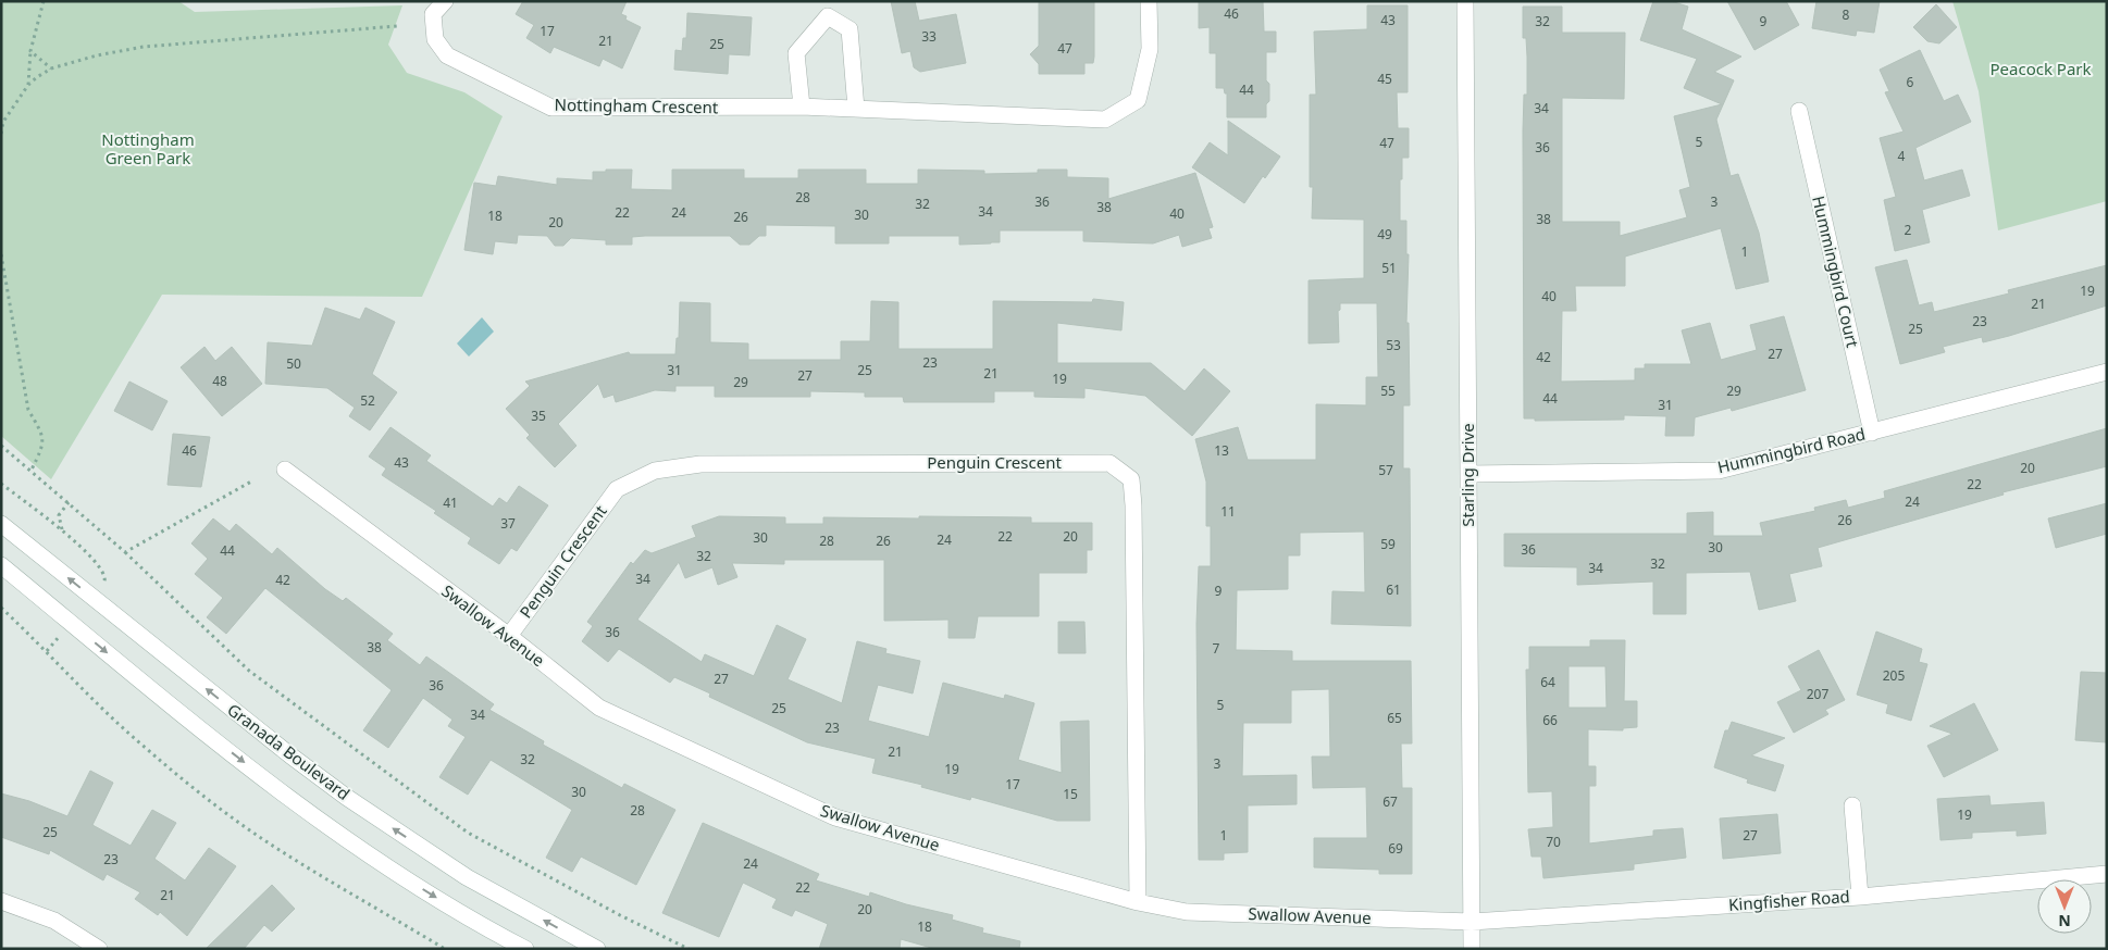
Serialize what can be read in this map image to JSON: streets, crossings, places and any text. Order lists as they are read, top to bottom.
{
  "streets": {
    "street": [
      "Nottingham Crescent",
      "Hummingbird Court",
      "Hummingbird Road",
      "Penguin Crescent",
      "Starling Drive",
      "Swallow Avenue",
      "Granada Boulevard",
      "Kingfisher Road"
    ]
  },
  "crossings": [
    ["Hummingbird Court", "Hummingbird Road"],
    ["Hummingbird Road", "Starling Drive"],
    ["Penguin Crescent", "Swallow Avenue"],
    ["Starling Drive", "Swallow Avenue"],
    ["Starling Drive", "Kingfisher Road"],
    ["Swallow Avenue", "Kingfisher Road"]
  ],
  "parks": ["Peacock Park", "Nottingham Green Park"],
  "house_numbers": [
    "46",
    "8",
    "43",
    "32",
    "9",
    "17",
    "33",
    "21",
    "25",
    "47",
    "45",
    "6",
    "44",
    "34",
    "5",
    "47",
    "36",
    "4",
    "28",
    "36",
    "3",
    "32",
    "38",
    "34",
    "22",
    "24",
    "40",
    "30",
    "18",
    "26",
    "38",
    "20",
    "2",
    "49",
    "1",
    "51",
    "19",
    "40",
    "21",
    "23",
    "25",
    "53",
    "27",
    "42",
    "23",
    "50",
    "31",
    "25",
    "21",
    "27",
    "19",
    "48",
    "29",
    "55",
    "29",
    "44",
    "52",
    "31",
    "35",
    "46",
    "13",
    "43",
    "20",
    "57",
    "22",
    "24",
    "41",
    "11",
    "26",
    "37",
    "22",
    "20",
    "30",
    "24",
    "28",
    "26",
    "59",
    "30",
    "36",
    "44",
    "32",
    "32",
    "34",
    "34",
    "42",
    "61",
    "9",
    "36",
    "38",
    "7",
    "205",
    "27",
    "64",
    "36",
    "207",
    "5",
    "25",
    "34",
    "65",
    "66",
    "23",
    "21",
    "32",
    "3",
    "19",
    "17",
    "30",
    "15",
    "67",
    "28",
    "19",
    "25",
    "1",
    "27",
    "70",
    "69",
    "23",
    "24",
    "22",
    "21",
    "20",
    "18"
  ],
  "north": "bottom"
}
